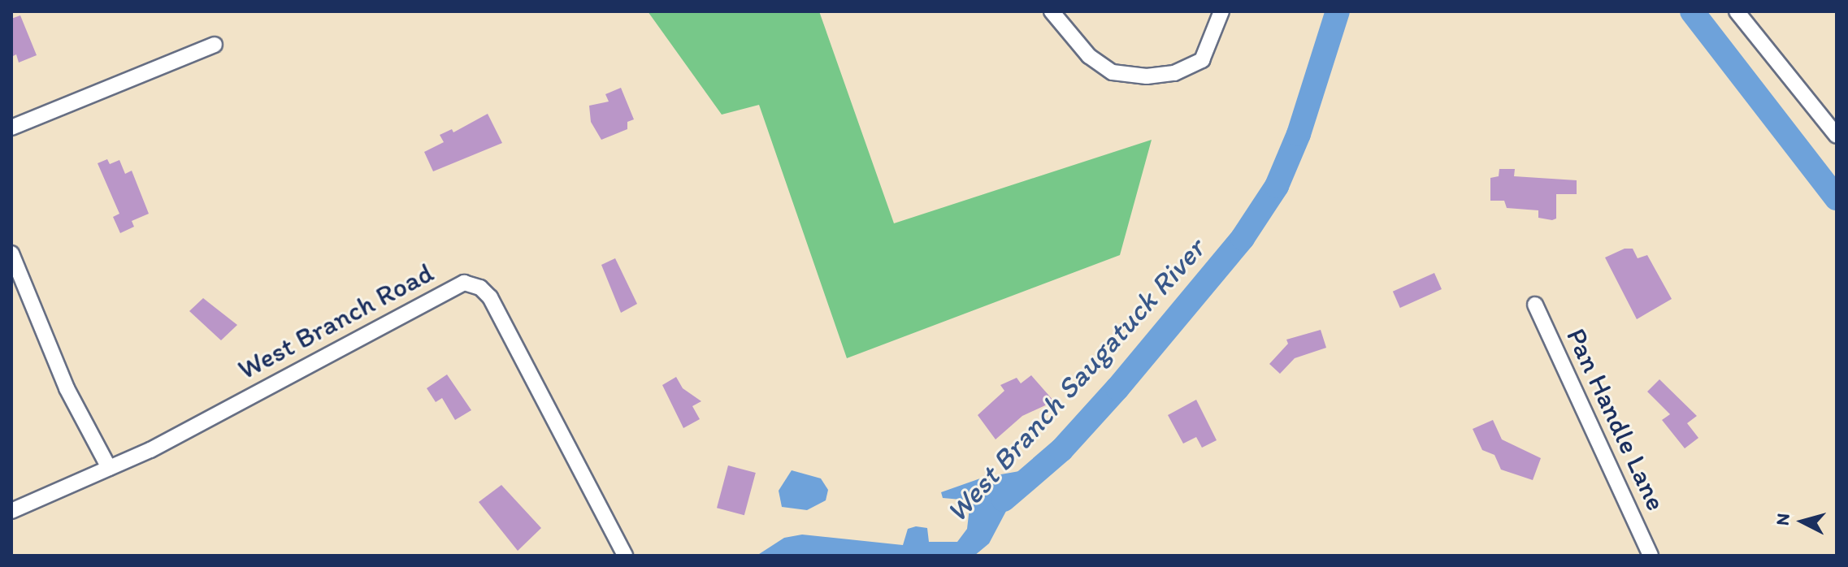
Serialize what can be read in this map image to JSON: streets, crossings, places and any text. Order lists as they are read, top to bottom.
{
  "streets": {
    "street": ["West Branch Road", "Pan Handle Lane"]
  },
  "water": ["West Branch Saugatuck River"],
  "north": "left"
}
